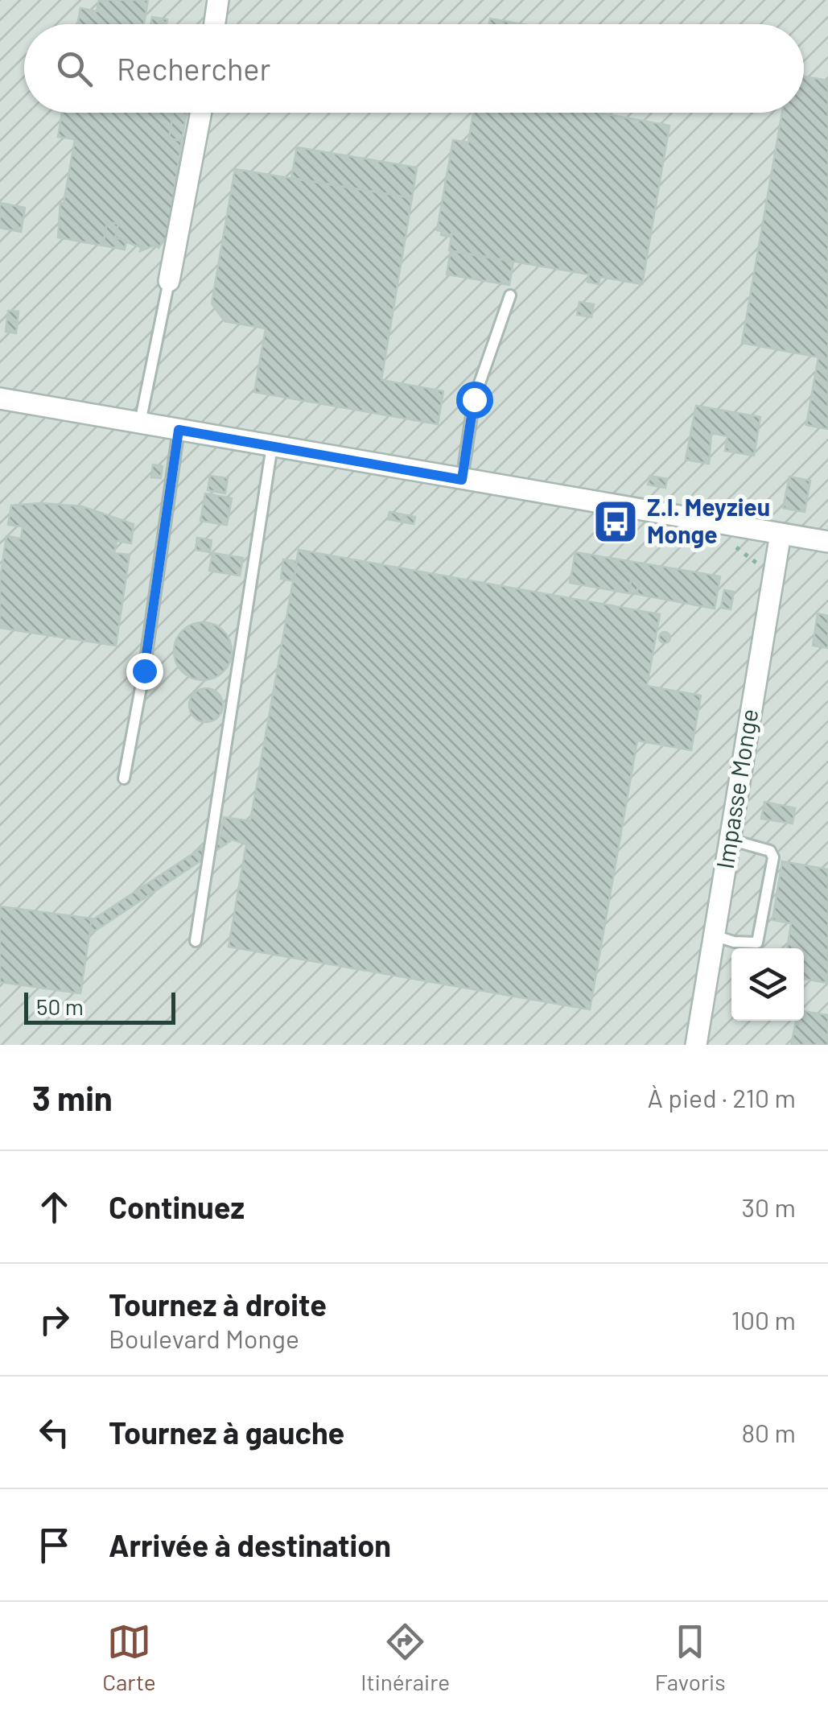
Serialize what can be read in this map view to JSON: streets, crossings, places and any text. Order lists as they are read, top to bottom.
{
  "streets": {
    "street": ["Impasse Monge"]
  },
  "places": {
    "bus stop": ["Z.I. Meyzieu Monge"]
  },
  "scale_bar": "50 m",
  "page": {
    "search": "Rechercher",
    "scale": "50 m",
    "heading": ["3 min", "À pied · 210 m"],
    "list": [
      ["Continuez", "30 m"],
      ["Tournez à droite", "Boulevard Monge", "100 m"],
      ["Tournez à gauche", "80 m"],
      "Arrivée à destination"
    ],
    "nav": ["Carte", "Itinéraire", "Favoris"]
  }
}
